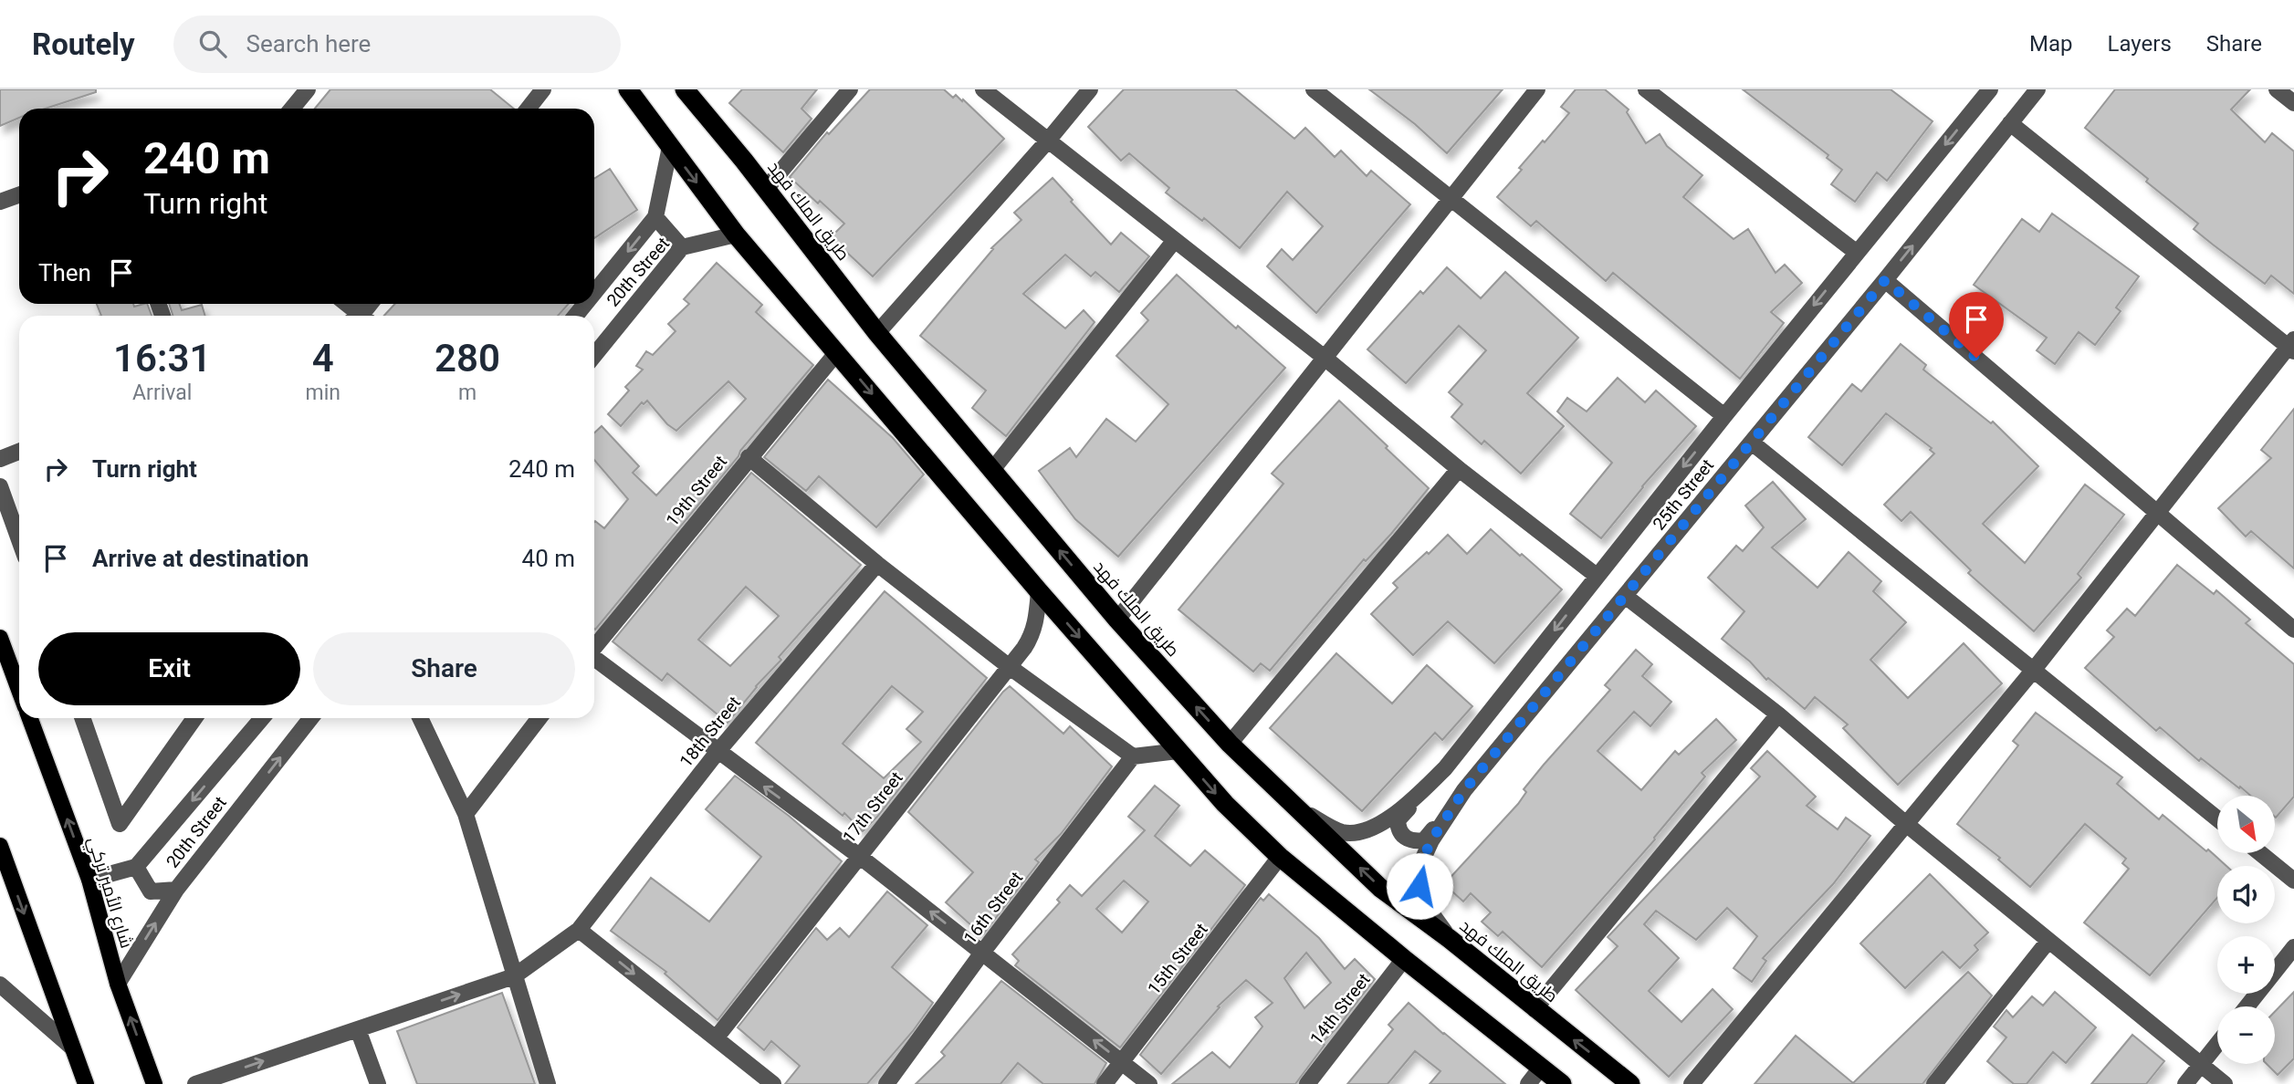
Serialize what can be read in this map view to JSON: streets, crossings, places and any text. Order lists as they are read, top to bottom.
{
  "streets": {
    "highway": ["طريق الملك فهد"],
    "main road": ["شارع الأمير تركي"],
    "street": [
      "20th Street",
      "19th Street",
      "25th Street",
      "18th Street",
      "17th Street",
      "16th Street",
      "15th Street",
      "14th Street"
    ]
  },
  "crossings": [
    ["طريق الملك فهد", "25th Street"],
    ["20th Street", "شارع الأمير تركي"]
  ],
  "one_way": ["18th Street"],
  "north": "bottom right",
  "page": {
    "header": "Routely",
    "search": "Search here",
    "nav": ["Map", "Layers", "Share"],
    "turn": ["240 m", "Turn right"],
    "then": "Then",
    "eta": [
      "16:31",
      "Arrival",
      "4",
      "min",
      "280",
      "m"
    ],
    "list": [
      {
        "name": "Turn right",
        "value": "240 m"
      },
      {
        "name": "Arrive at destination",
        "value": "40 m"
      }
    ],
    "buttons": ["Exit", "Share"],
    "map_buttons": ["+", "−"]
  }
}
